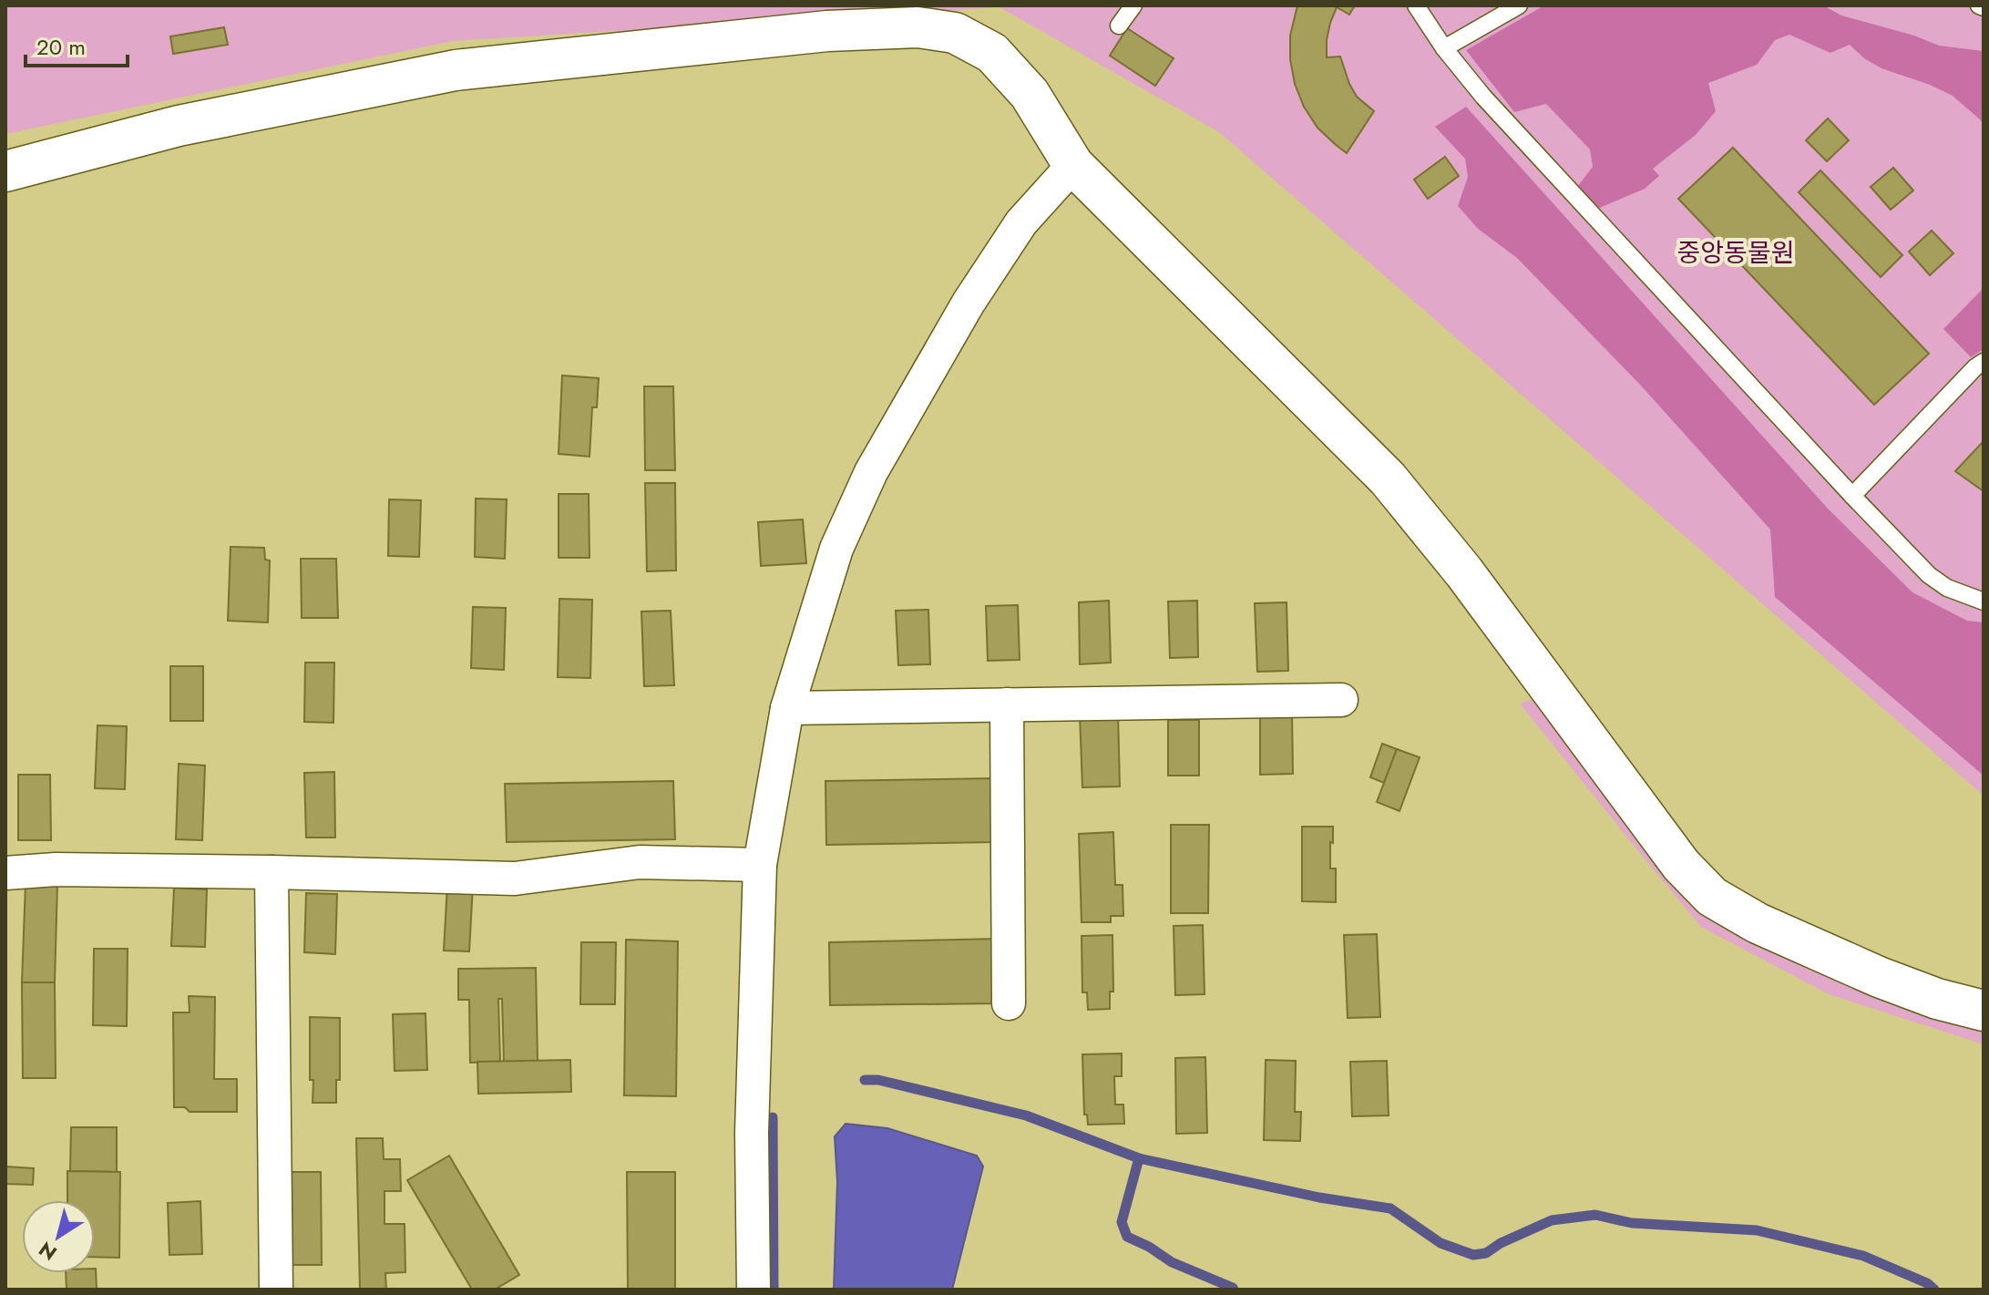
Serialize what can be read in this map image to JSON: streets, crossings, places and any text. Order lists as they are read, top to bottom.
{
  "parks": ["중앙동물원"],
  "scale_bar": "20 m",
  "north": "bottom left"
}
